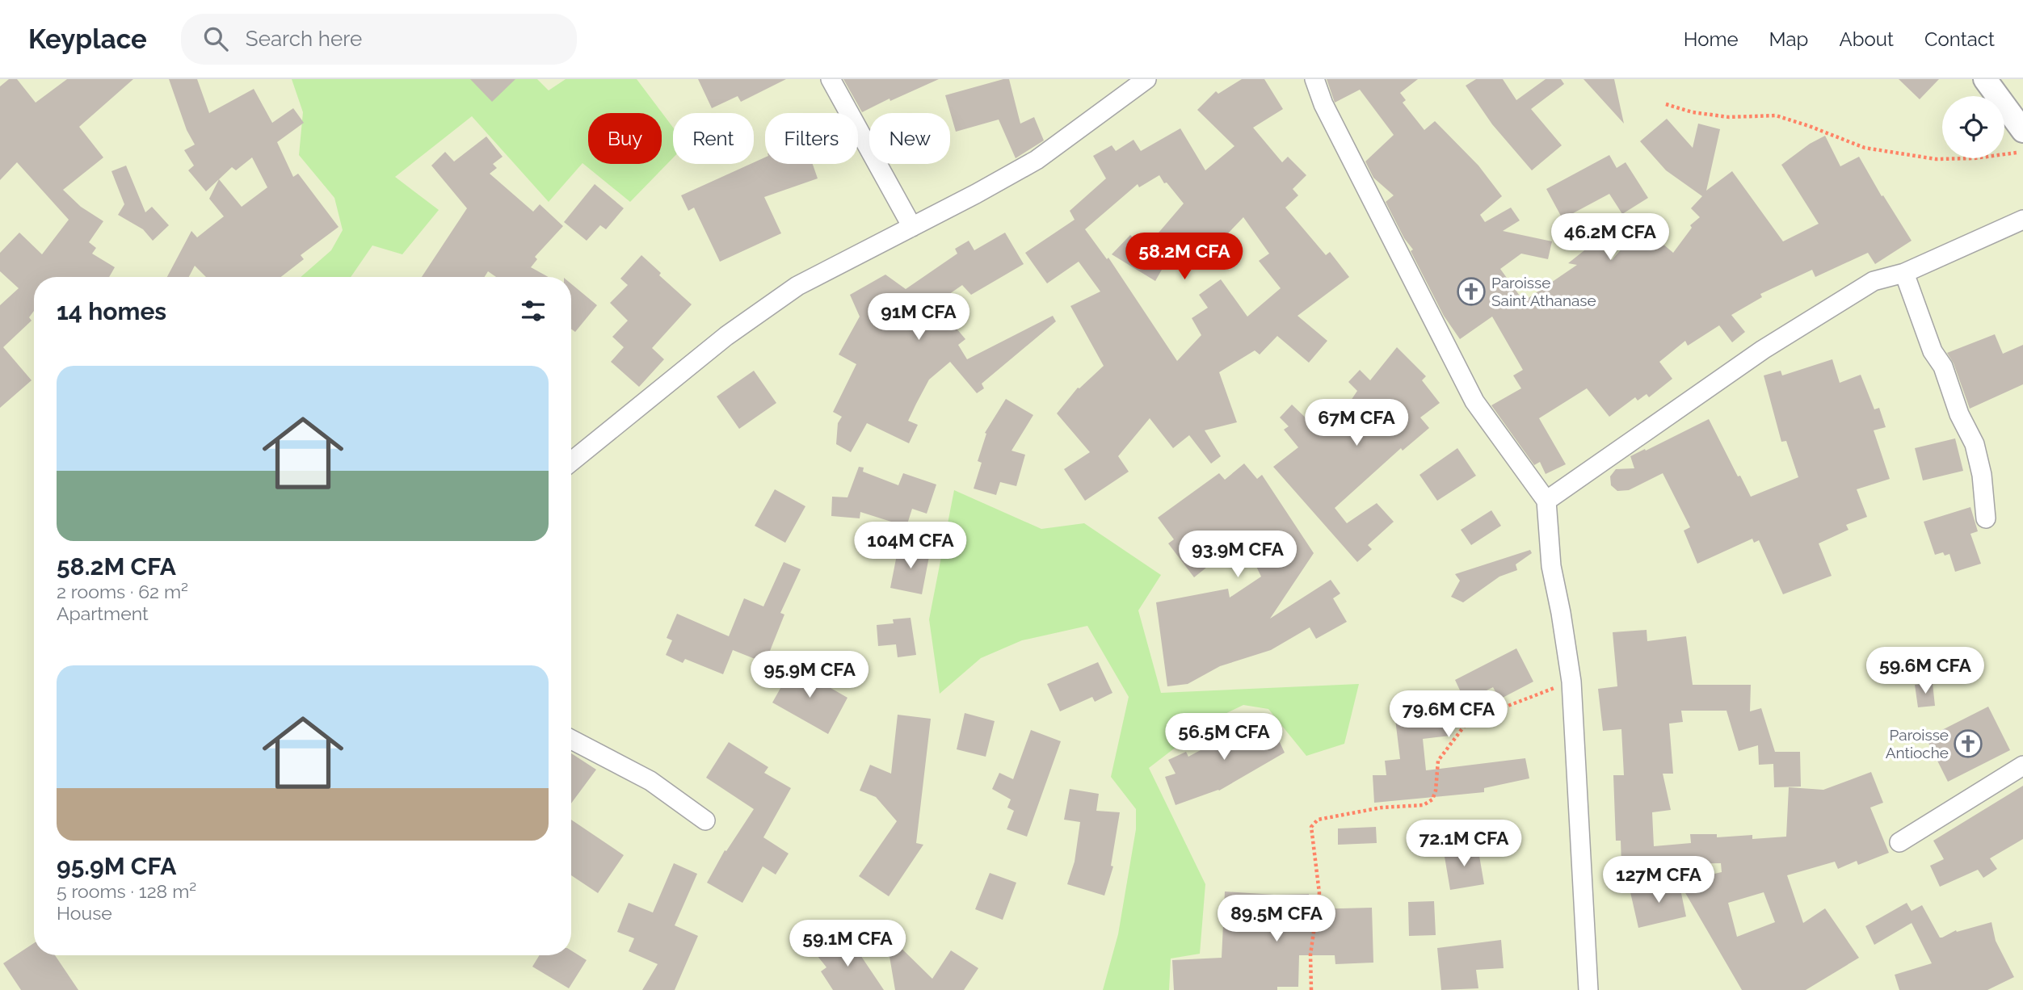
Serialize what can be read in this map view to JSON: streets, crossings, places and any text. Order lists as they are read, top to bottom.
{
  "places": {
    "church": ["Paroisse Saint Athanase", "Paroisse Antioche"]
  },
  "page": {
    "header": "Keyplace",
    "search": "Search here",
    "nav": [
      "Home",
      "Map",
      "About",
      "Contact"
    ],
    "chip": [
      "Buy",
      "Rent",
      "Filters",
      "New"
    ],
    "price": [
      "46.2M CFA",
      "58.2M CFA",
      "91M CFA",
      "67M CFA",
      "104M CFA",
      "93.9M CFA",
      "59.6M CFA",
      "95.9M CFA",
      "79.6M CFA",
      "56.5M CFA",
      "72.1M CFA",
      "127M CFA",
      "89.5M CFA",
      "59.1M CFA"
    ],
    "heading": "14 homes",
    "list": [
      {
        "name": "58.2M CFA",
        "note": "2 rooms · 62 m² · Apartment"
      },
      {
        "name": "95.9M CFA",
        "note": "5 rooms · 128 m² · House"
      }
    ]
  }
}
